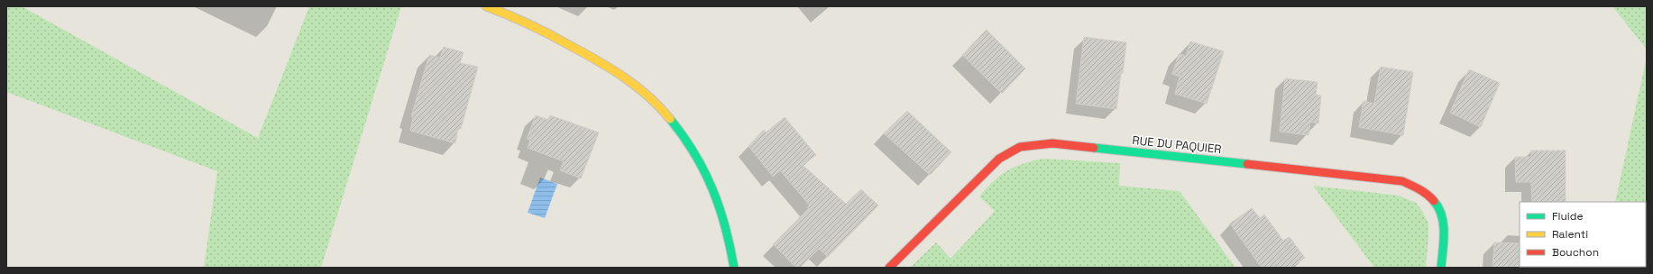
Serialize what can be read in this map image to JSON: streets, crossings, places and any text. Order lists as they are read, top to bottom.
{
  "streets": {
    "street": ["RUE DU PAQUIER"]
  },
  "legend": ["Fluide", "Ralenti", "Bouchon"]
}
